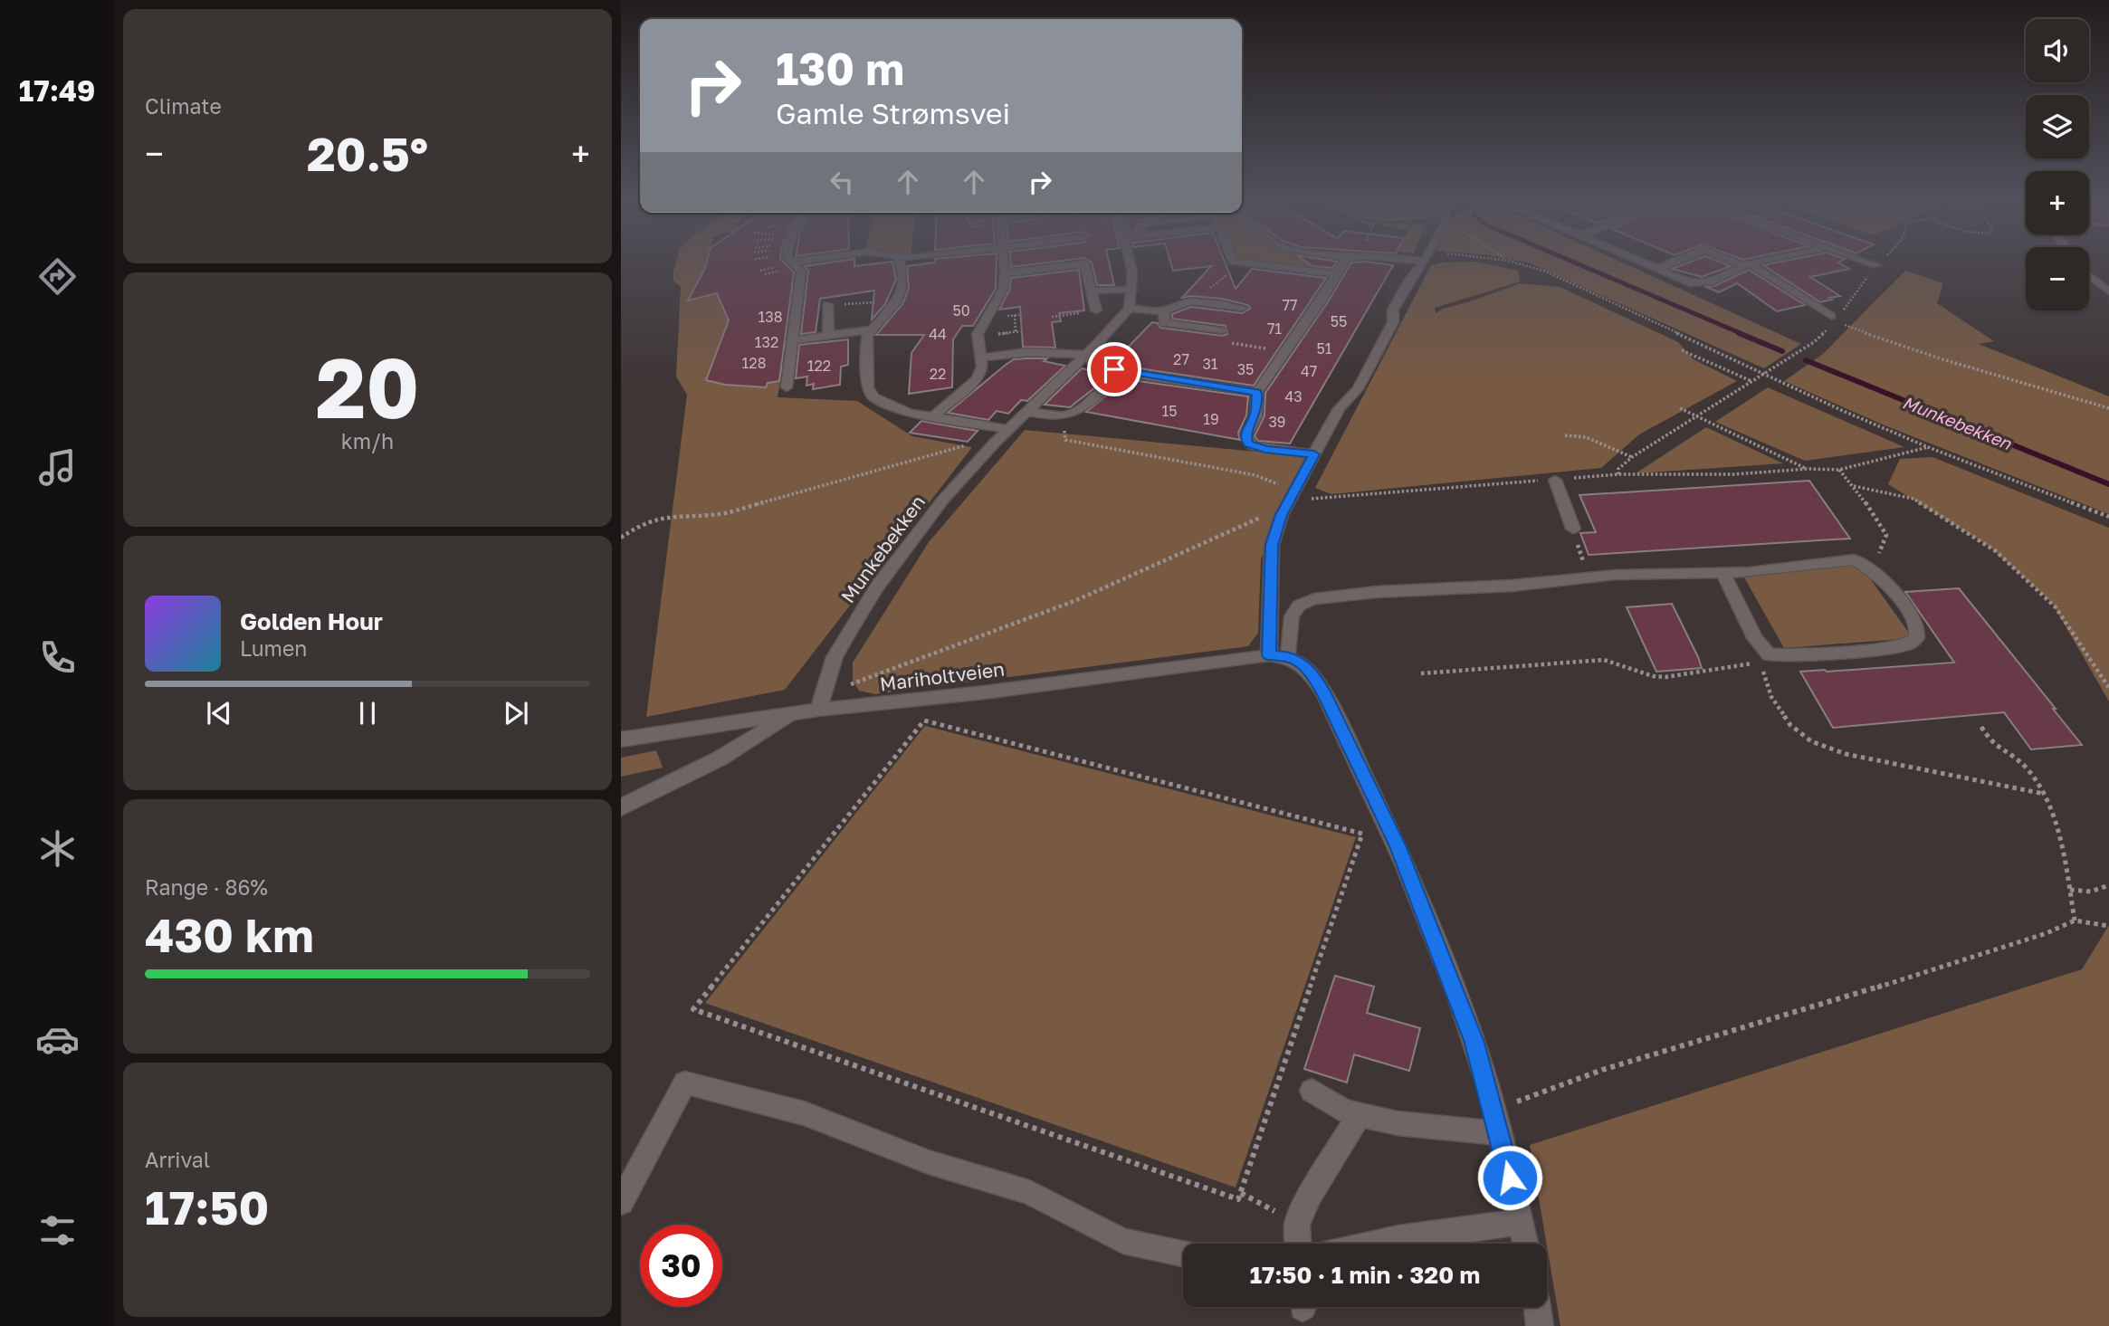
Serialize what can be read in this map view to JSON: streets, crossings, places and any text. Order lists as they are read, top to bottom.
{
  "streets": {
    "street": ["Munkebekken", "Mariholtveien"]
  },
  "crossings": [
    ["Munkebekken", "Mariholtveien"]
  ],
  "water": ["Munkebekken"],
  "house_numbers": [
    "77",
    "50",
    "138",
    "55",
    "71",
    "44",
    "132",
    "51",
    "27",
    "128",
    "31",
    "122",
    "35",
    "47",
    "22",
    "43",
    "15",
    "19",
    "39"
  ],
  "page": {
    "tabs": "17:49",
    "tile": [
      "Climate",
      ["20", "km/h"],
      ["Range · 86%", "430 km"],
      ["Arrival", "17:50"]
    ],
    "map_buttons": ["+", "−"],
    "turn": ["130 m", "Gamle Strømsvei"],
    "heat": ["−", "20.5°", "+"],
    "song": ["Golden Hour", "Lumen"],
    "limit": "30",
    "trip": "17:50 · 1 min · 320 m"
  }
}
